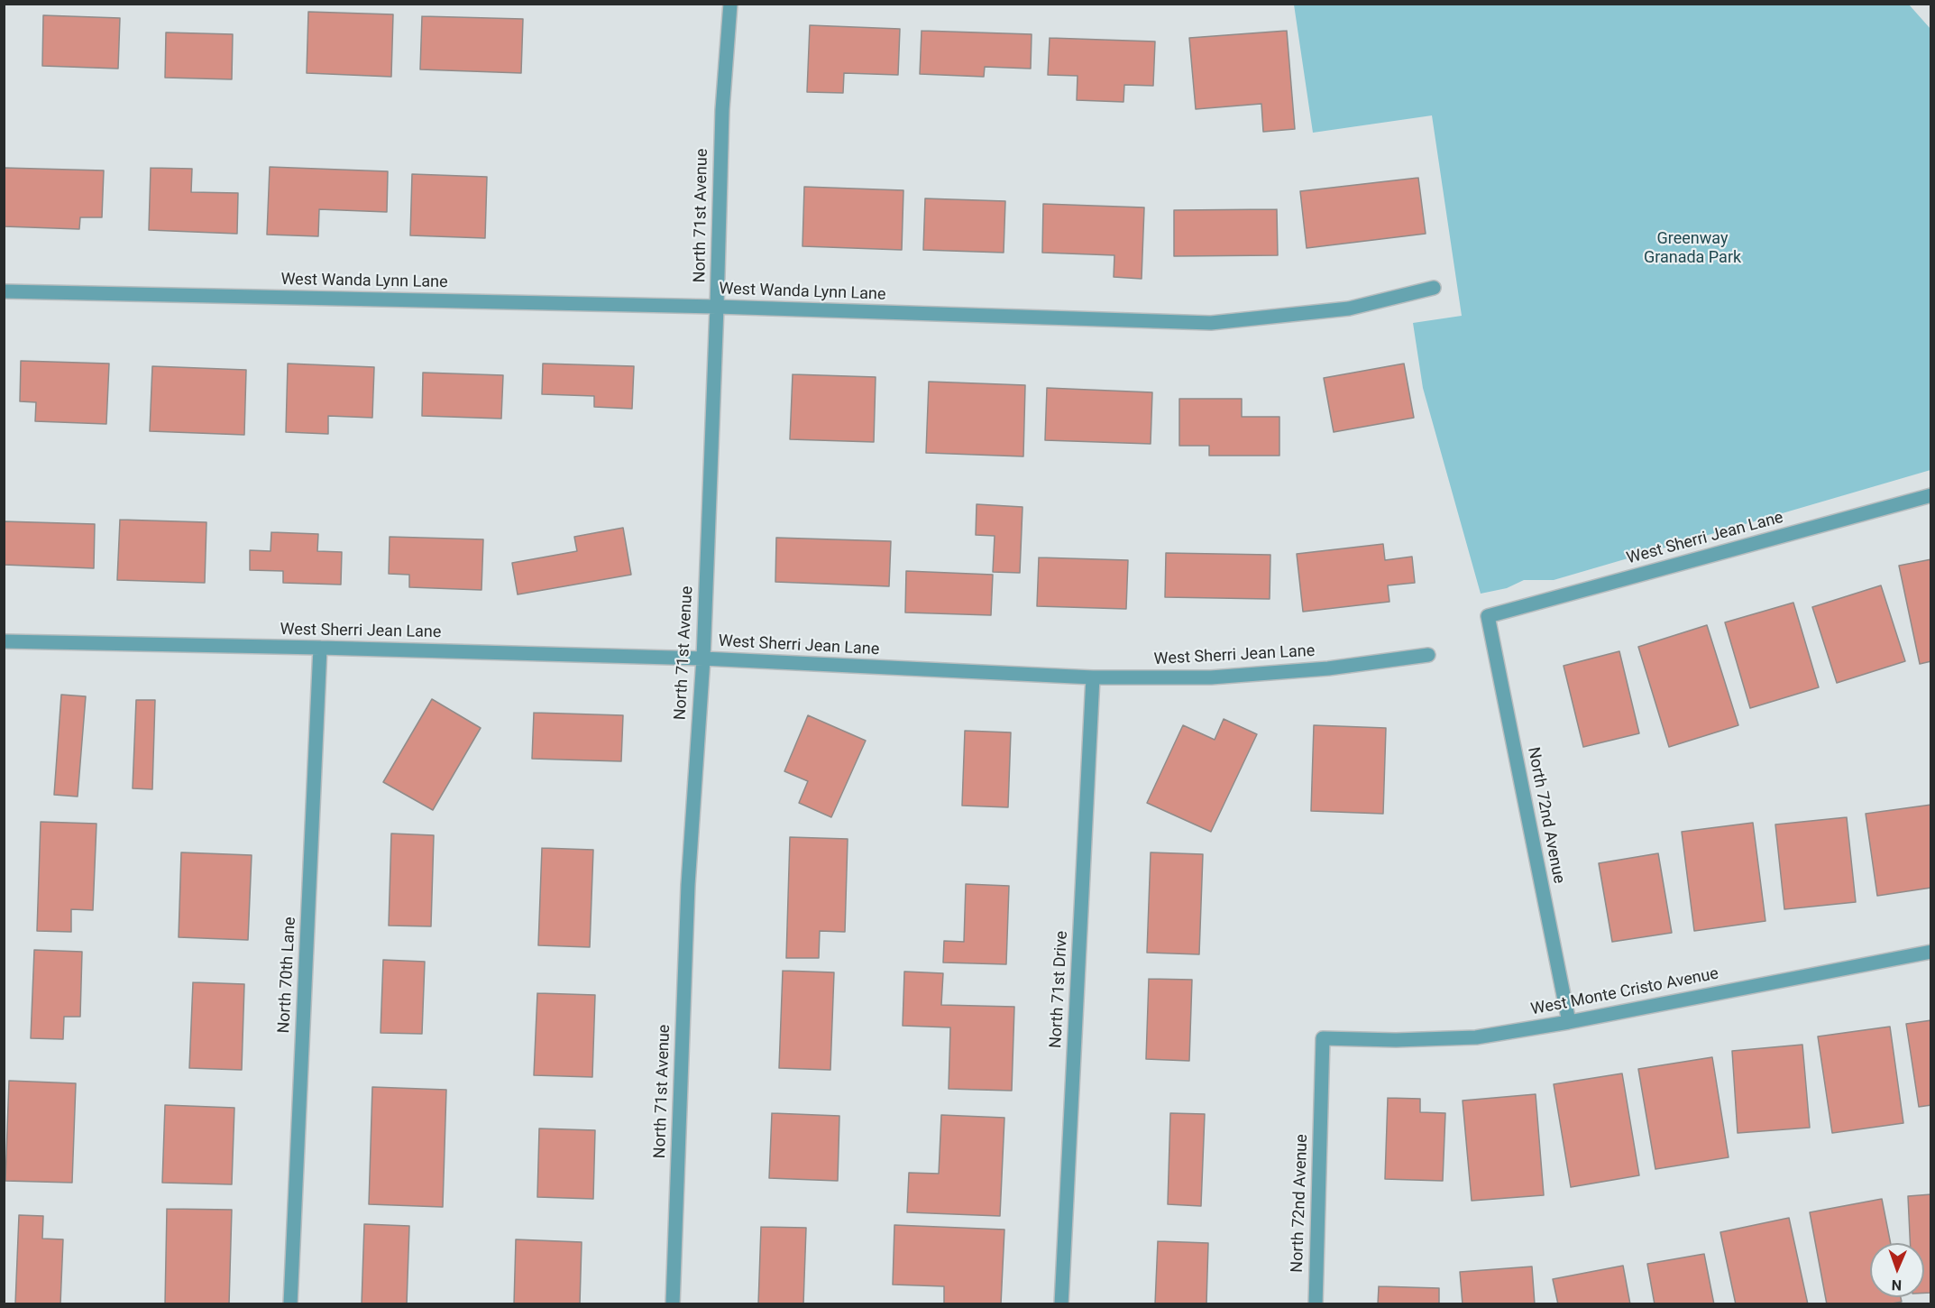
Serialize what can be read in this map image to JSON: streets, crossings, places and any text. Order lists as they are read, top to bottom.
{
  "streets": {
    "street": [
      "North 71st Avenue",
      "West Wanda Lynn Lane",
      "West Sherri Jean Lane",
      "North 72nd Avenue",
      "North 70th Lane",
      "North 71st Drive",
      "West Monte Cristo Avenue"
    ]
  },
  "crossings": [
    ["North 71st Avenue", "West Wanda Lynn Lane"],
    ["North 71st Avenue", "West Sherri Jean Lane"],
    ["West Sherri Jean Lane", "North 72nd Avenue"],
    ["West Sherri Jean Lane", "North 70th Lane"],
    ["West Sherri Jean Lane", "North 71st Drive"],
    ["North 72nd Avenue", "West Monte Cristo Avenue"]
  ],
  "parks": ["Greenway Granada Park"],
  "north": "bottom"
}
